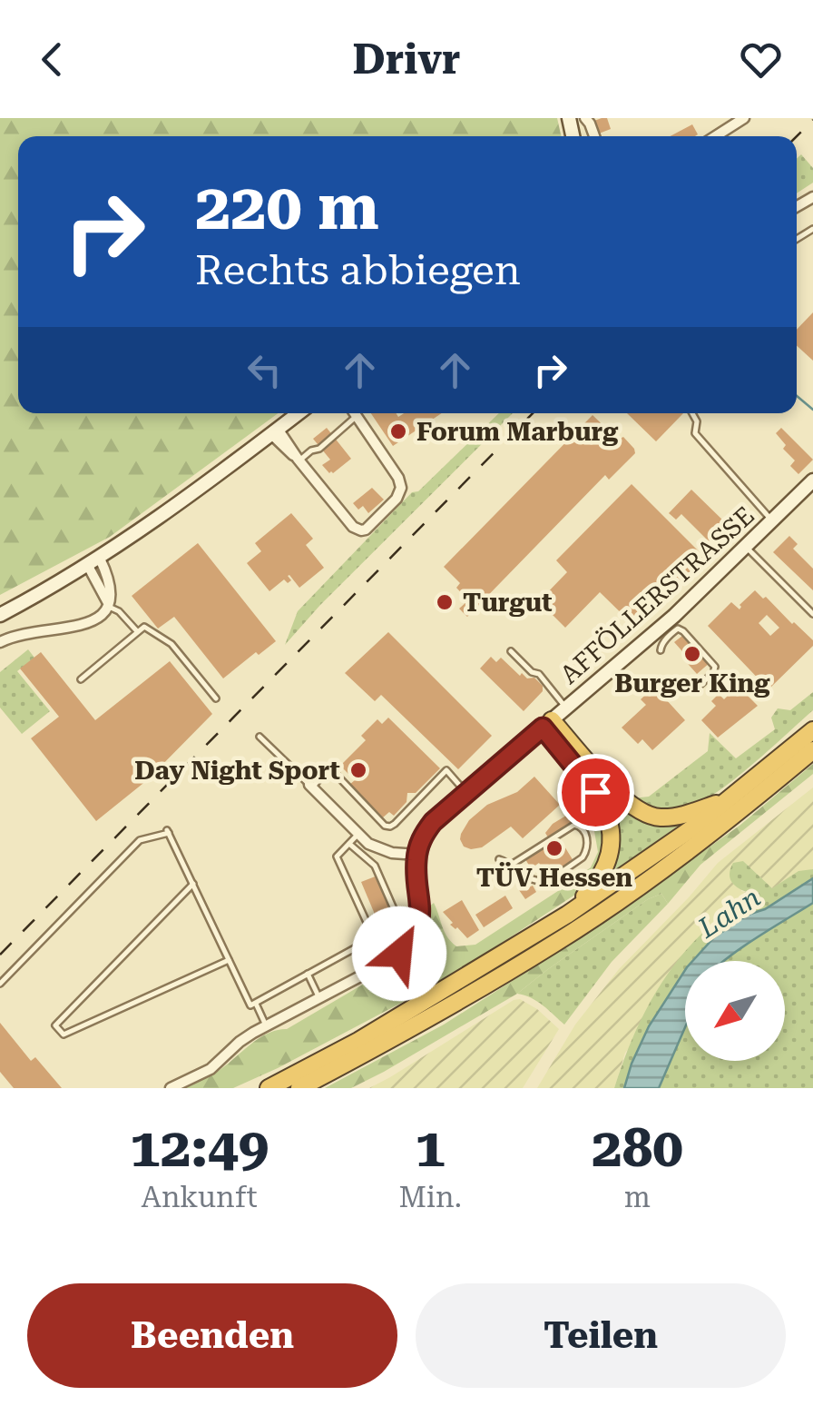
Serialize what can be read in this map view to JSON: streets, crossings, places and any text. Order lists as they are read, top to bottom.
{
  "streets": {
    "main road": ["AFFÖLLERSTRASSE"]
  },
  "water": ["Lahn"],
  "places": [
    "Forum Marburg",
    "Turgut",
    "Burger King",
    "Day Night Sport",
    "TÜV Hessen"
  ],
  "north": "bottom left",
  "page": {
    "header": "Drivr",
    "turn": ["220 m", "Rechts abbiegen"],
    "eta": [
      "12:49",
      "Ankunft",
      "1",
      "Min.",
      "280",
      "m"
    ],
    "buttons": ["Beenden", "Teilen"]
  }
}
